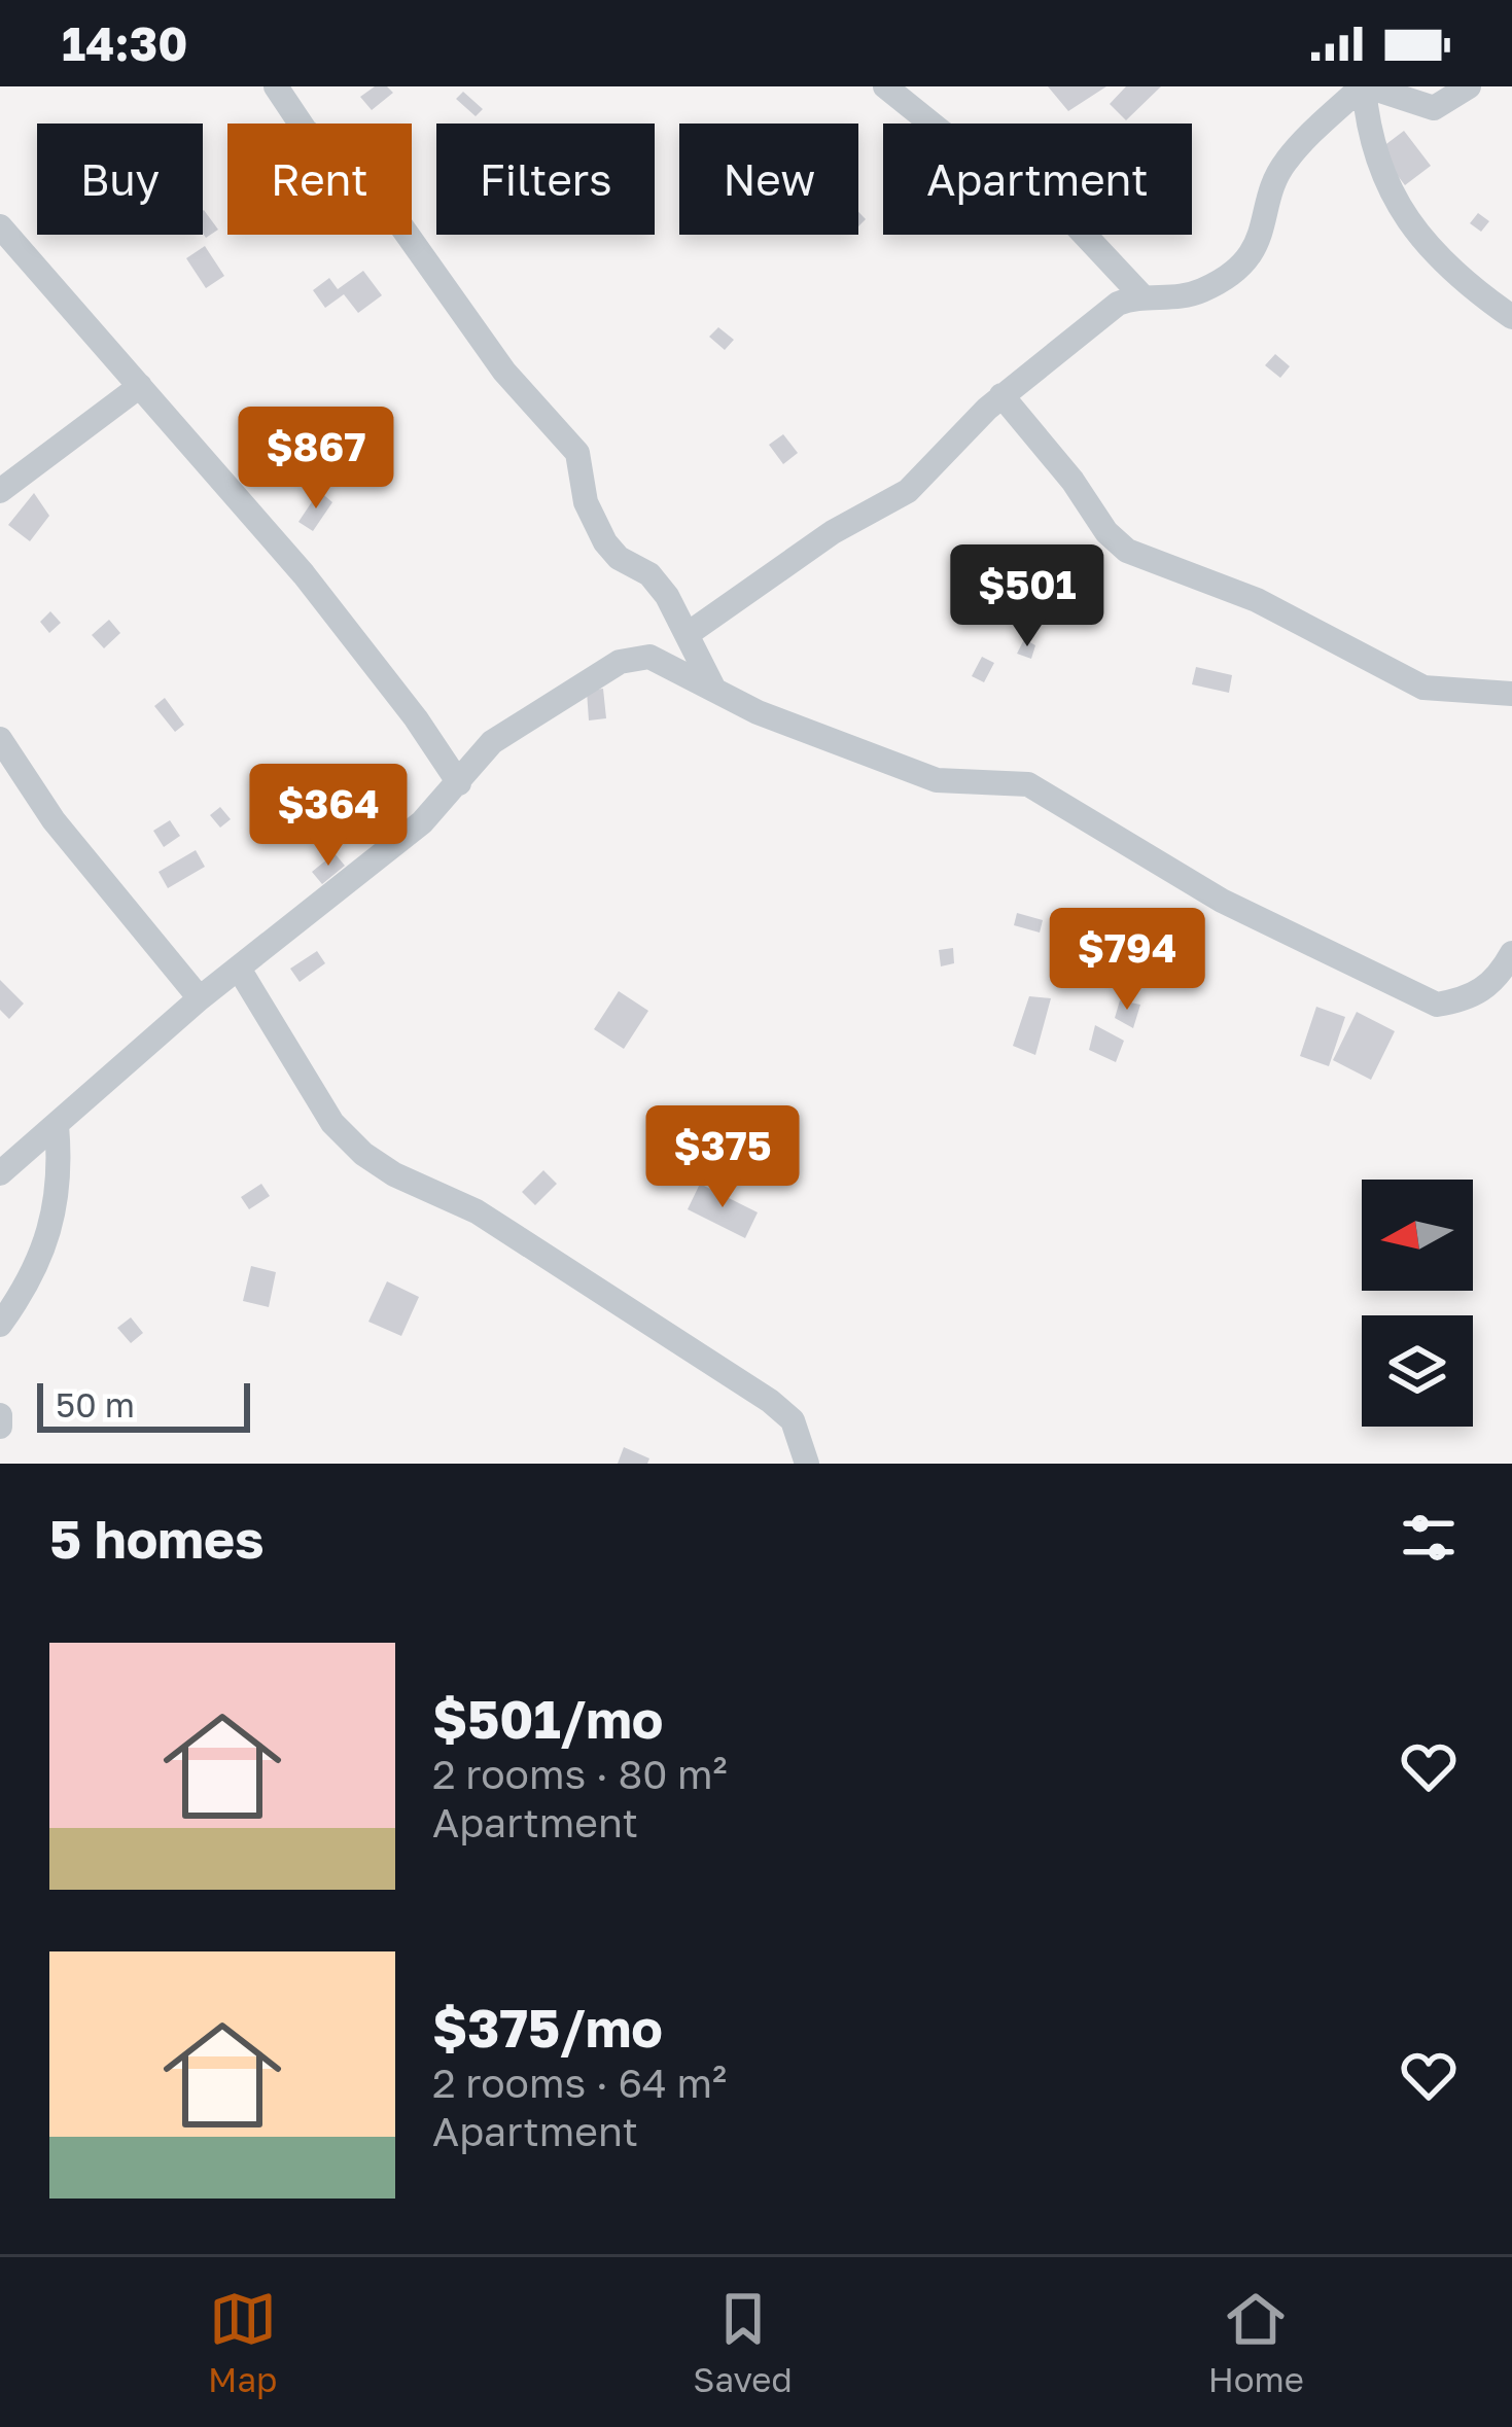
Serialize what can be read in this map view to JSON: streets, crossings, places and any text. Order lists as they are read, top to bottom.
{
  "scale_bar": "50 m",
  "north": "left",
  "page": {
    "status": "14:30",
    "chip": [
      "Buy",
      "Rent",
      "Filters",
      "New",
      "Apartment"
    ],
    "price": [
      "$867",
      "$501",
      "$364",
      "$794",
      "$375"
    ],
    "scale": "50 m",
    "heading": "5 homes",
    "list": [
      {
        "name": "$501/mo",
        "note": "2 rooms · 80 m² · Apartment"
      },
      {
        "name": "$375/mo",
        "note": "2 rooms · 64 m² · Apartment"
      }
    ],
    "tabs": ["Map", "Saved", "Home"]
  }
}
